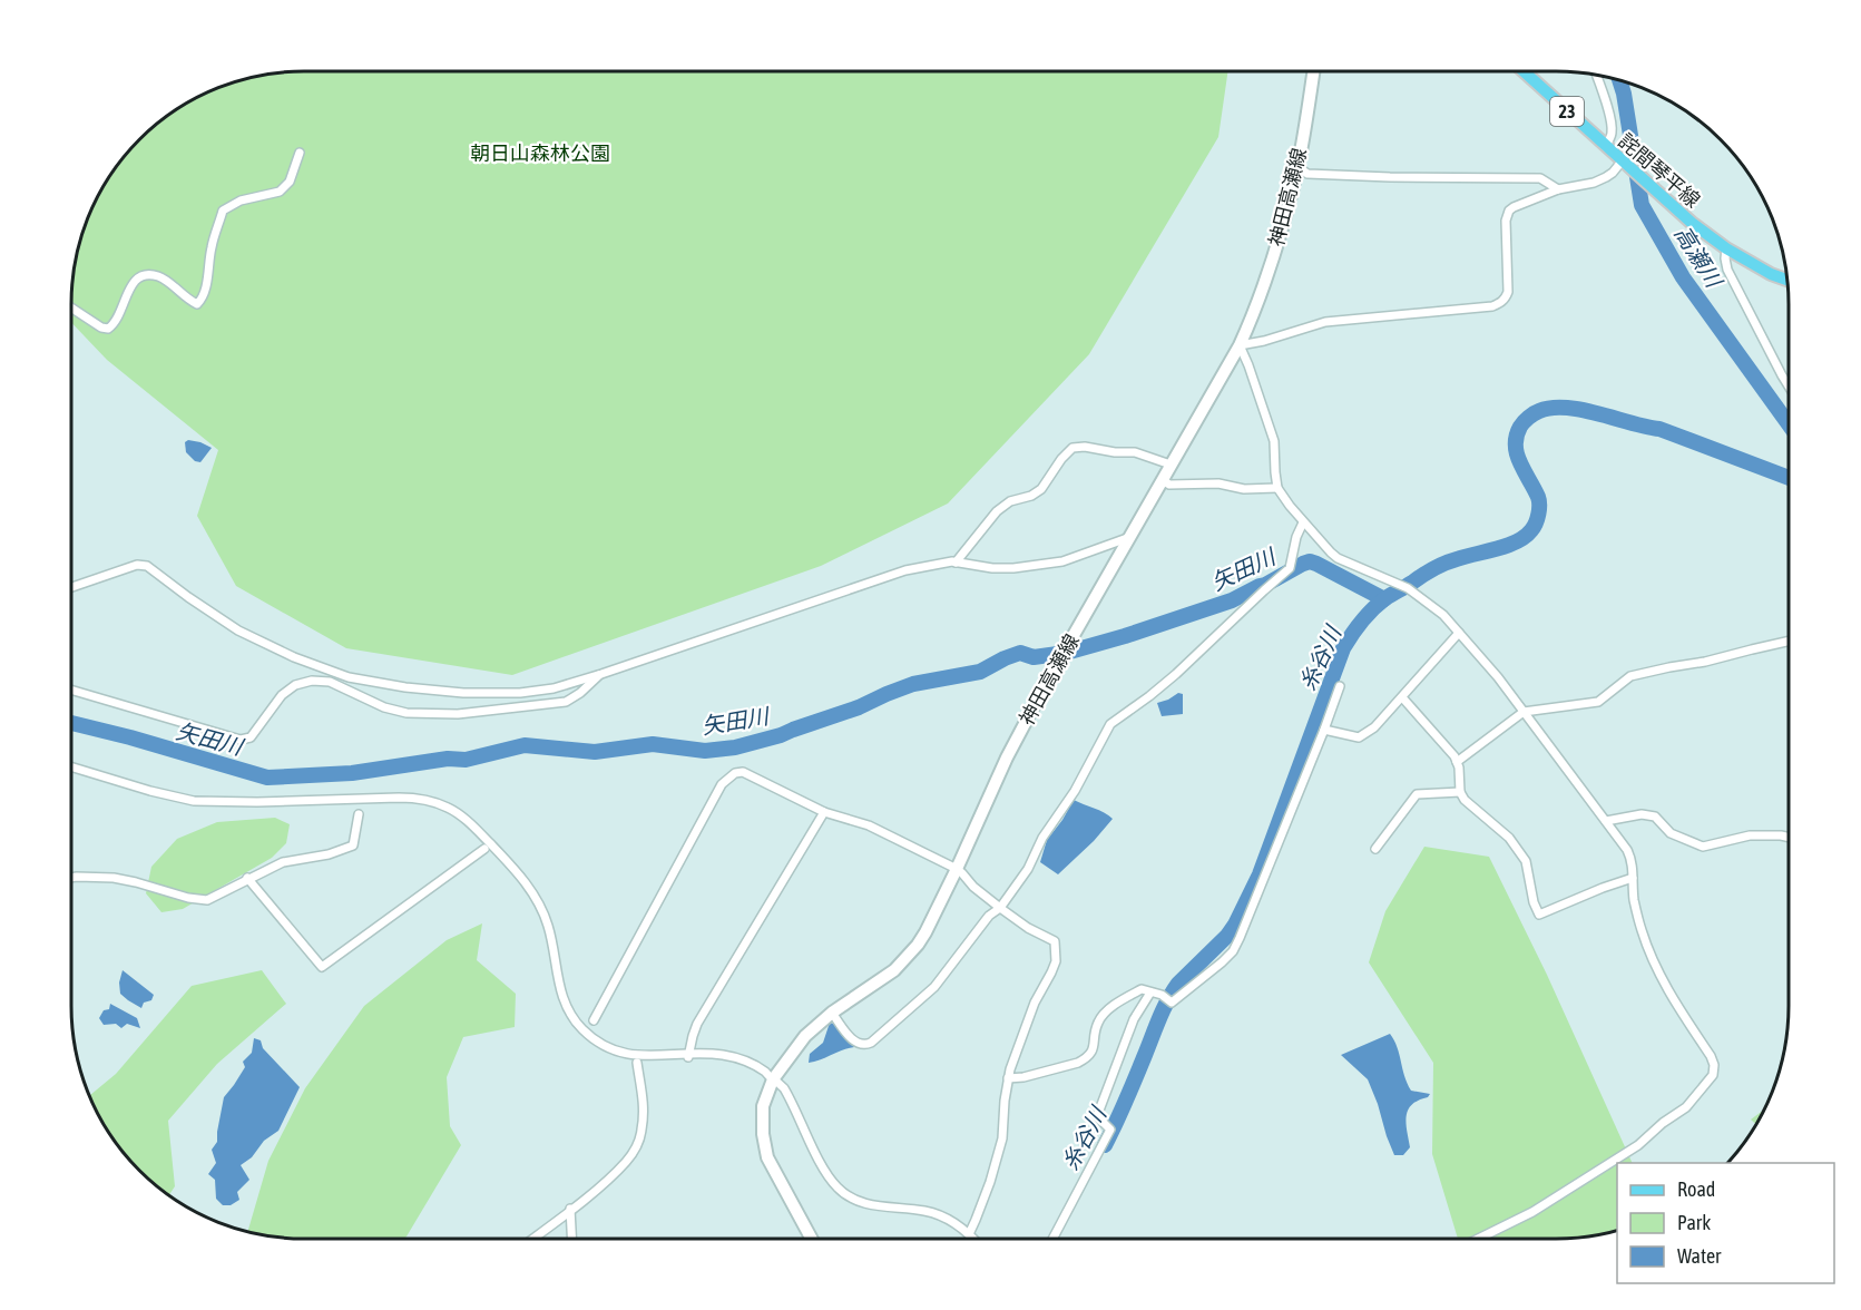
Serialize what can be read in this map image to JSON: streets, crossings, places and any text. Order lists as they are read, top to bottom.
{
  "streets": {
    "main road": ["23", "詫間琴平線", "神田高瀬線"]
  },
  "water": ["高瀬川", "矢田川", "糸谷川"],
  "parks": ["朝日山森林公園"],
  "legend": ["Road", "Park", "Water"]
}
